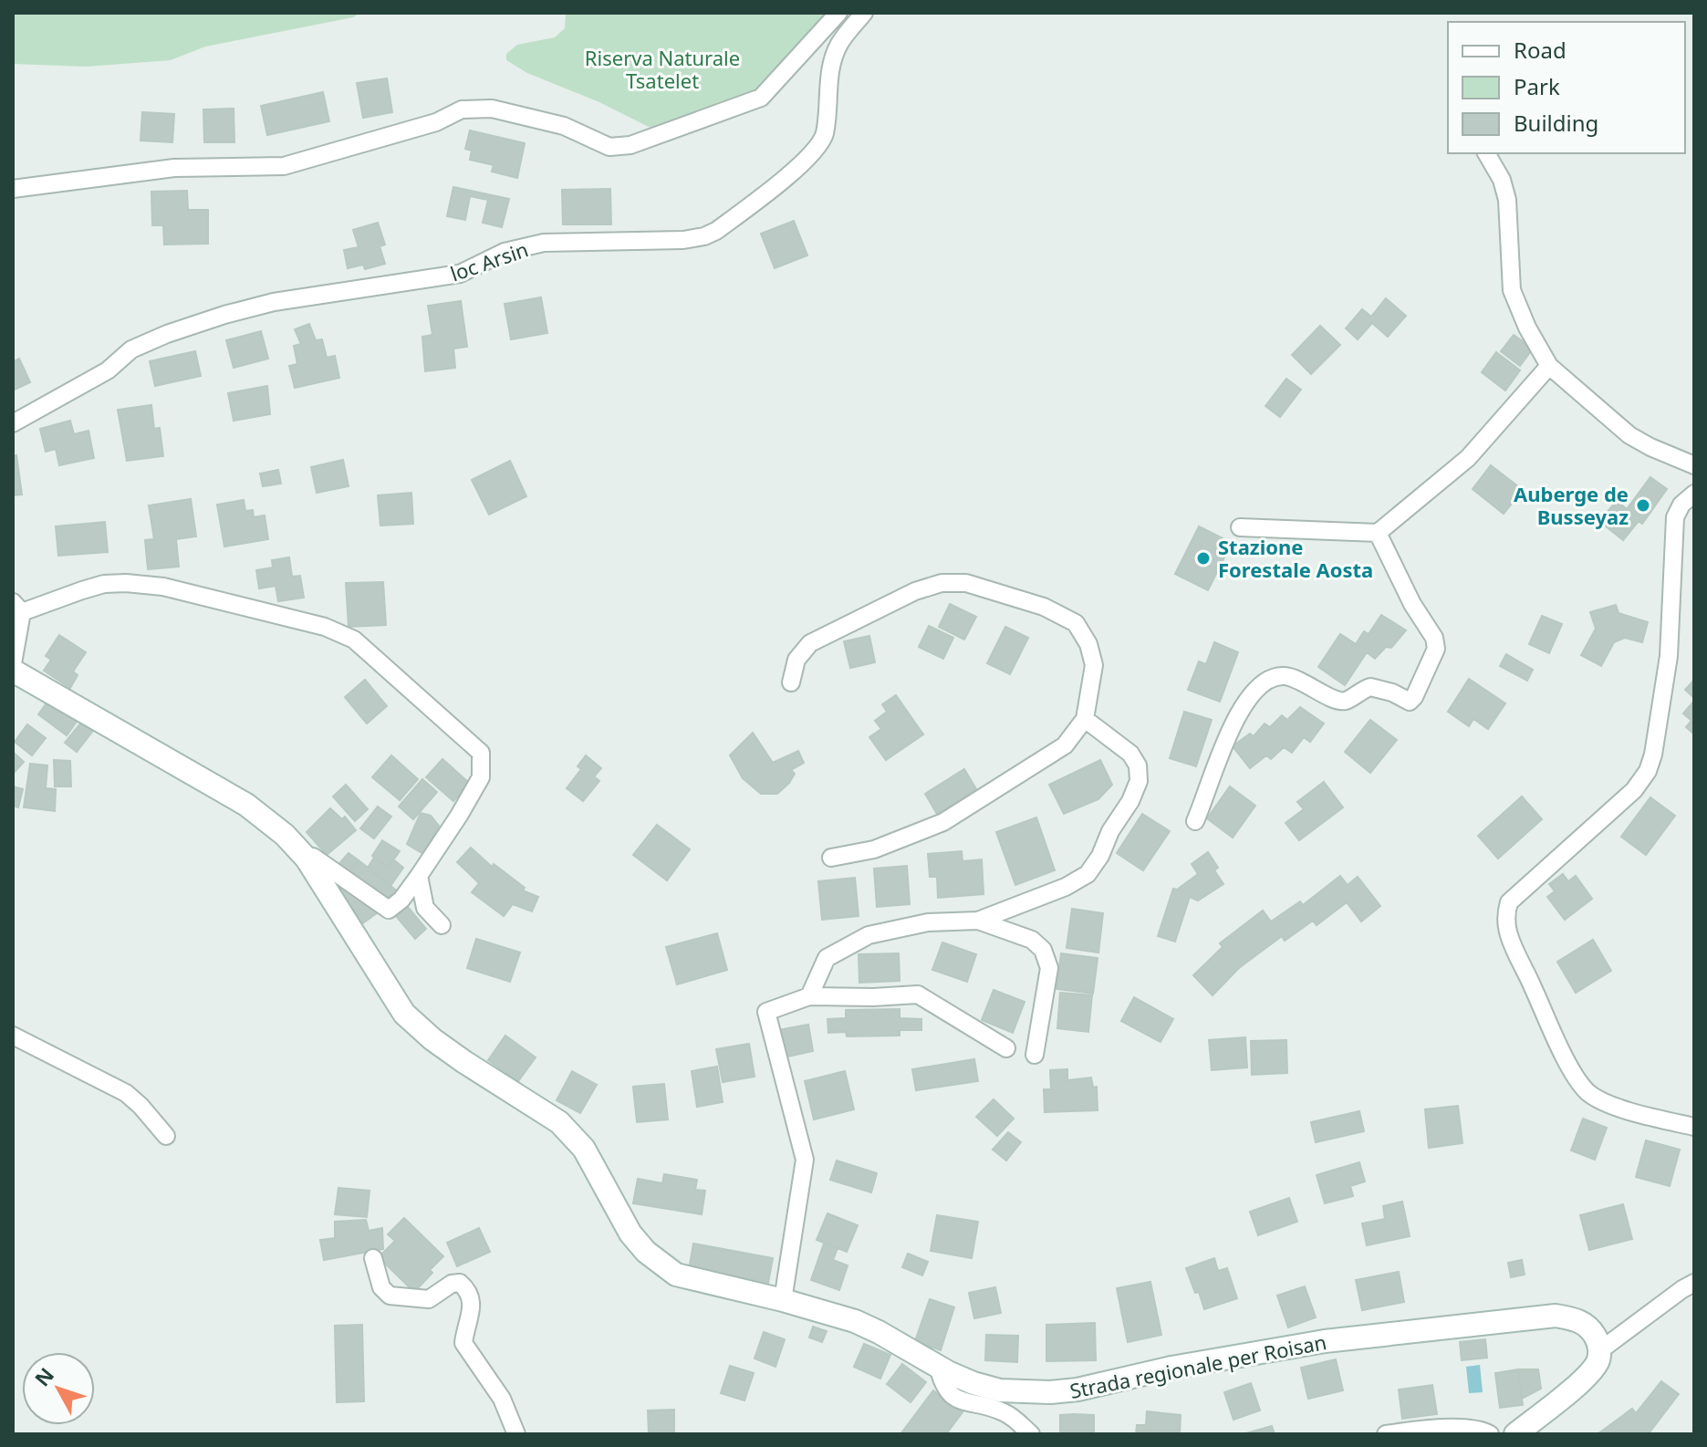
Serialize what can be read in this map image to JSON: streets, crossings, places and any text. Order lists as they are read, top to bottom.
{
  "streets": {
    "main road": ["Strada regionale per Roisan"],
    "street": ["loc Arsin"]
  },
  "parks": ["Riserva Naturale Tsatelet"],
  "places": ["Auberge de Busseyaz", "Stazione Forestale Aosta"],
  "legend": ["Road", "Park", "Building"],
  "north": "top left"
}
